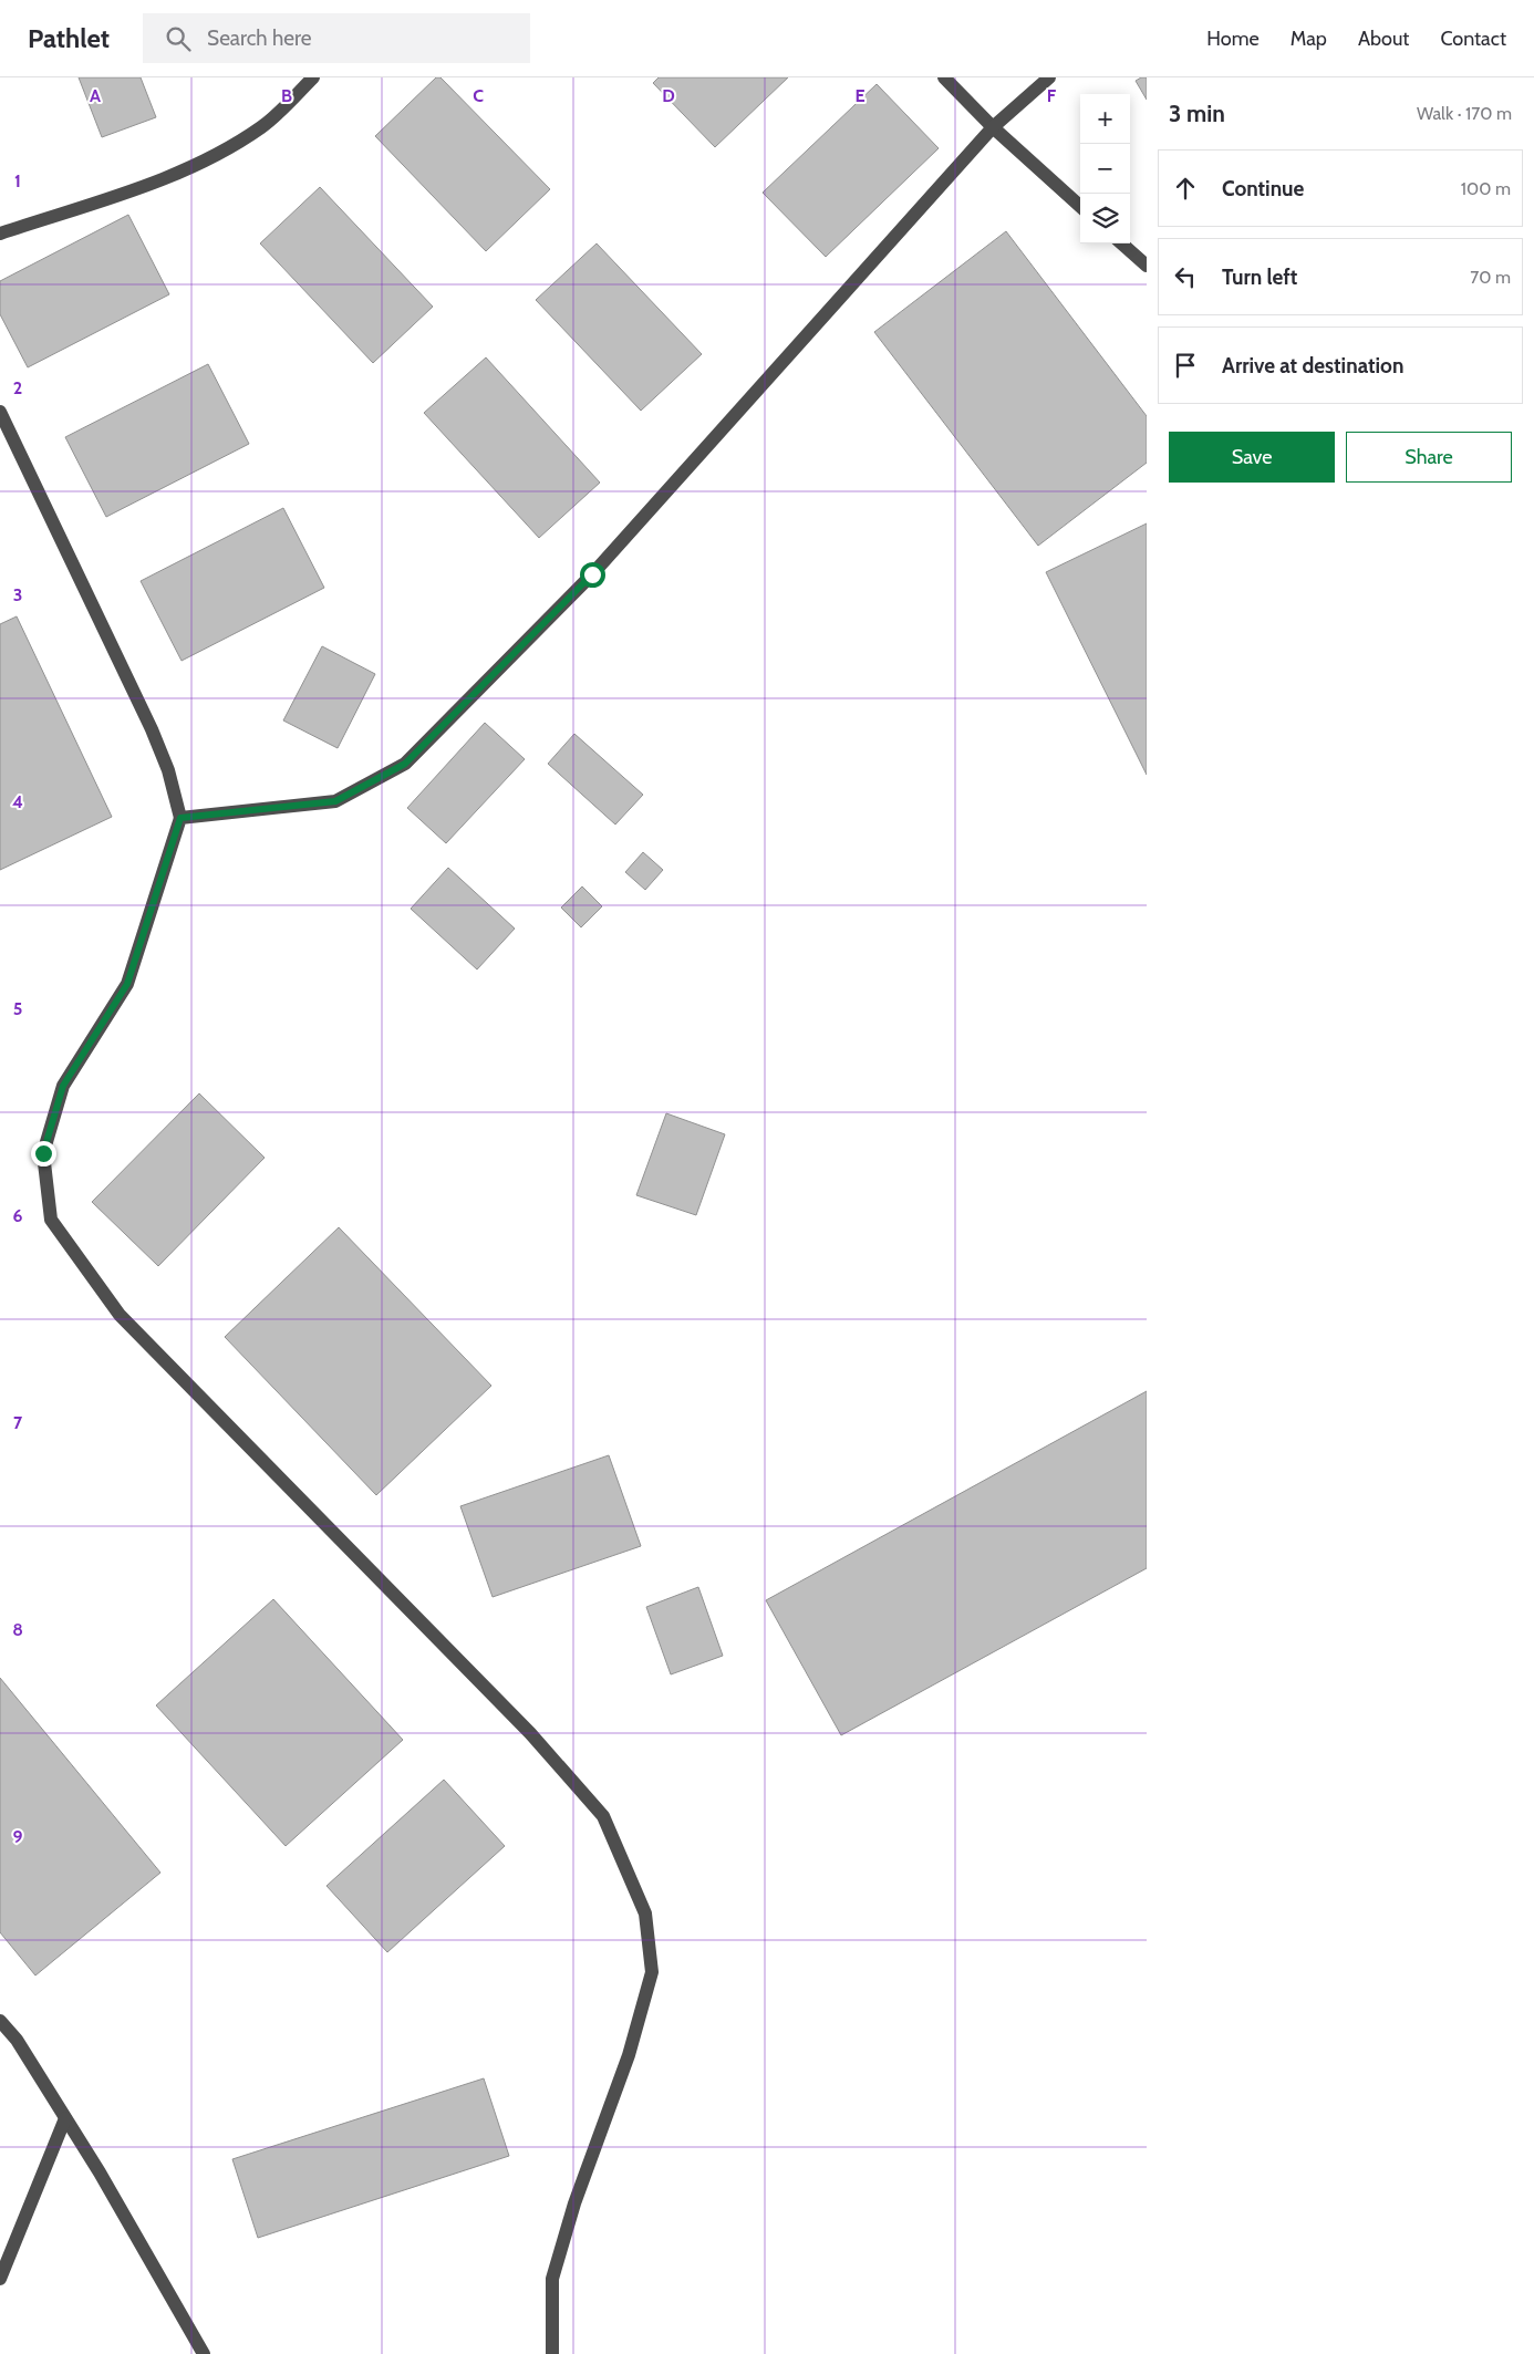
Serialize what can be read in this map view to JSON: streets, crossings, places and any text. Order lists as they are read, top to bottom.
{
  "page": {
    "header": "Pathlet",
    "search": "Search here",
    "nav": [
      "Home",
      "Map",
      "About",
      "Contact"
    ],
    "heading": ["3 min", "Walk · 170 m"],
    "map_buttons": ["+", "−"],
    "list": [
      ["Continue", "100 m"],
      ["Turn left", "70 m"],
      "Arrive at destination"
    ],
    "buttons": ["Save", "Share"]
  },
  "grid": {
    "columns": [
      "A",
      "B",
      "C",
      "D",
      "E",
      "F"
    ],
    "rows": [
      "1",
      "2",
      "3",
      "4",
      "5",
      "6",
      "7",
      "8",
      "9"
    ]
  }
}
